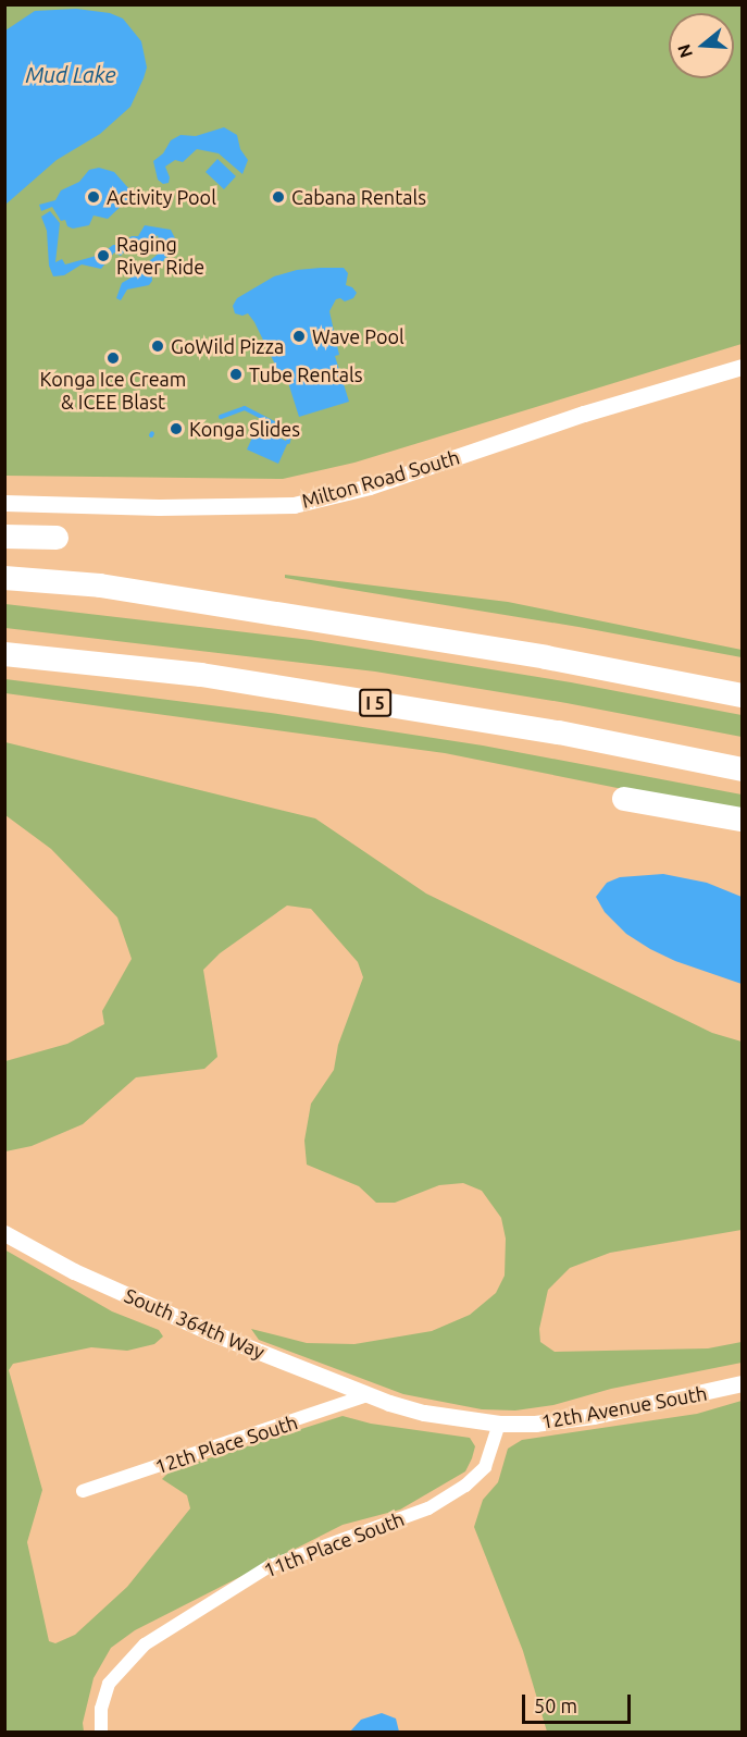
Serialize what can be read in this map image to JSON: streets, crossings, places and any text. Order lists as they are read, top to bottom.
{
  "streets": {
    "highway": ["I 5"],
    "street": [
      "Milton Road South",
      "South 364th Way",
      "12th Avenue South",
      "12th Place South",
      "11th Place South"
    ]
  },
  "crossings": [
    ["South 364th Way", "12th Avenue South"],
    ["South 364th Way", "12th Place South"],
    ["12th Avenue South", "11th Place South"]
  ],
  "water": ["Mud Lake"],
  "places": [
    "Activity Pool",
    "Cabana Rentals",
    "Raging River Ride",
    "Wave Pool",
    "GoWild Pizza",
    "Konga Ice Cream & ICEE Blast",
    "Tube Rentals",
    "Konga Slides"
  ],
  "scale_bar": "50 m",
  "north": "left"
}
